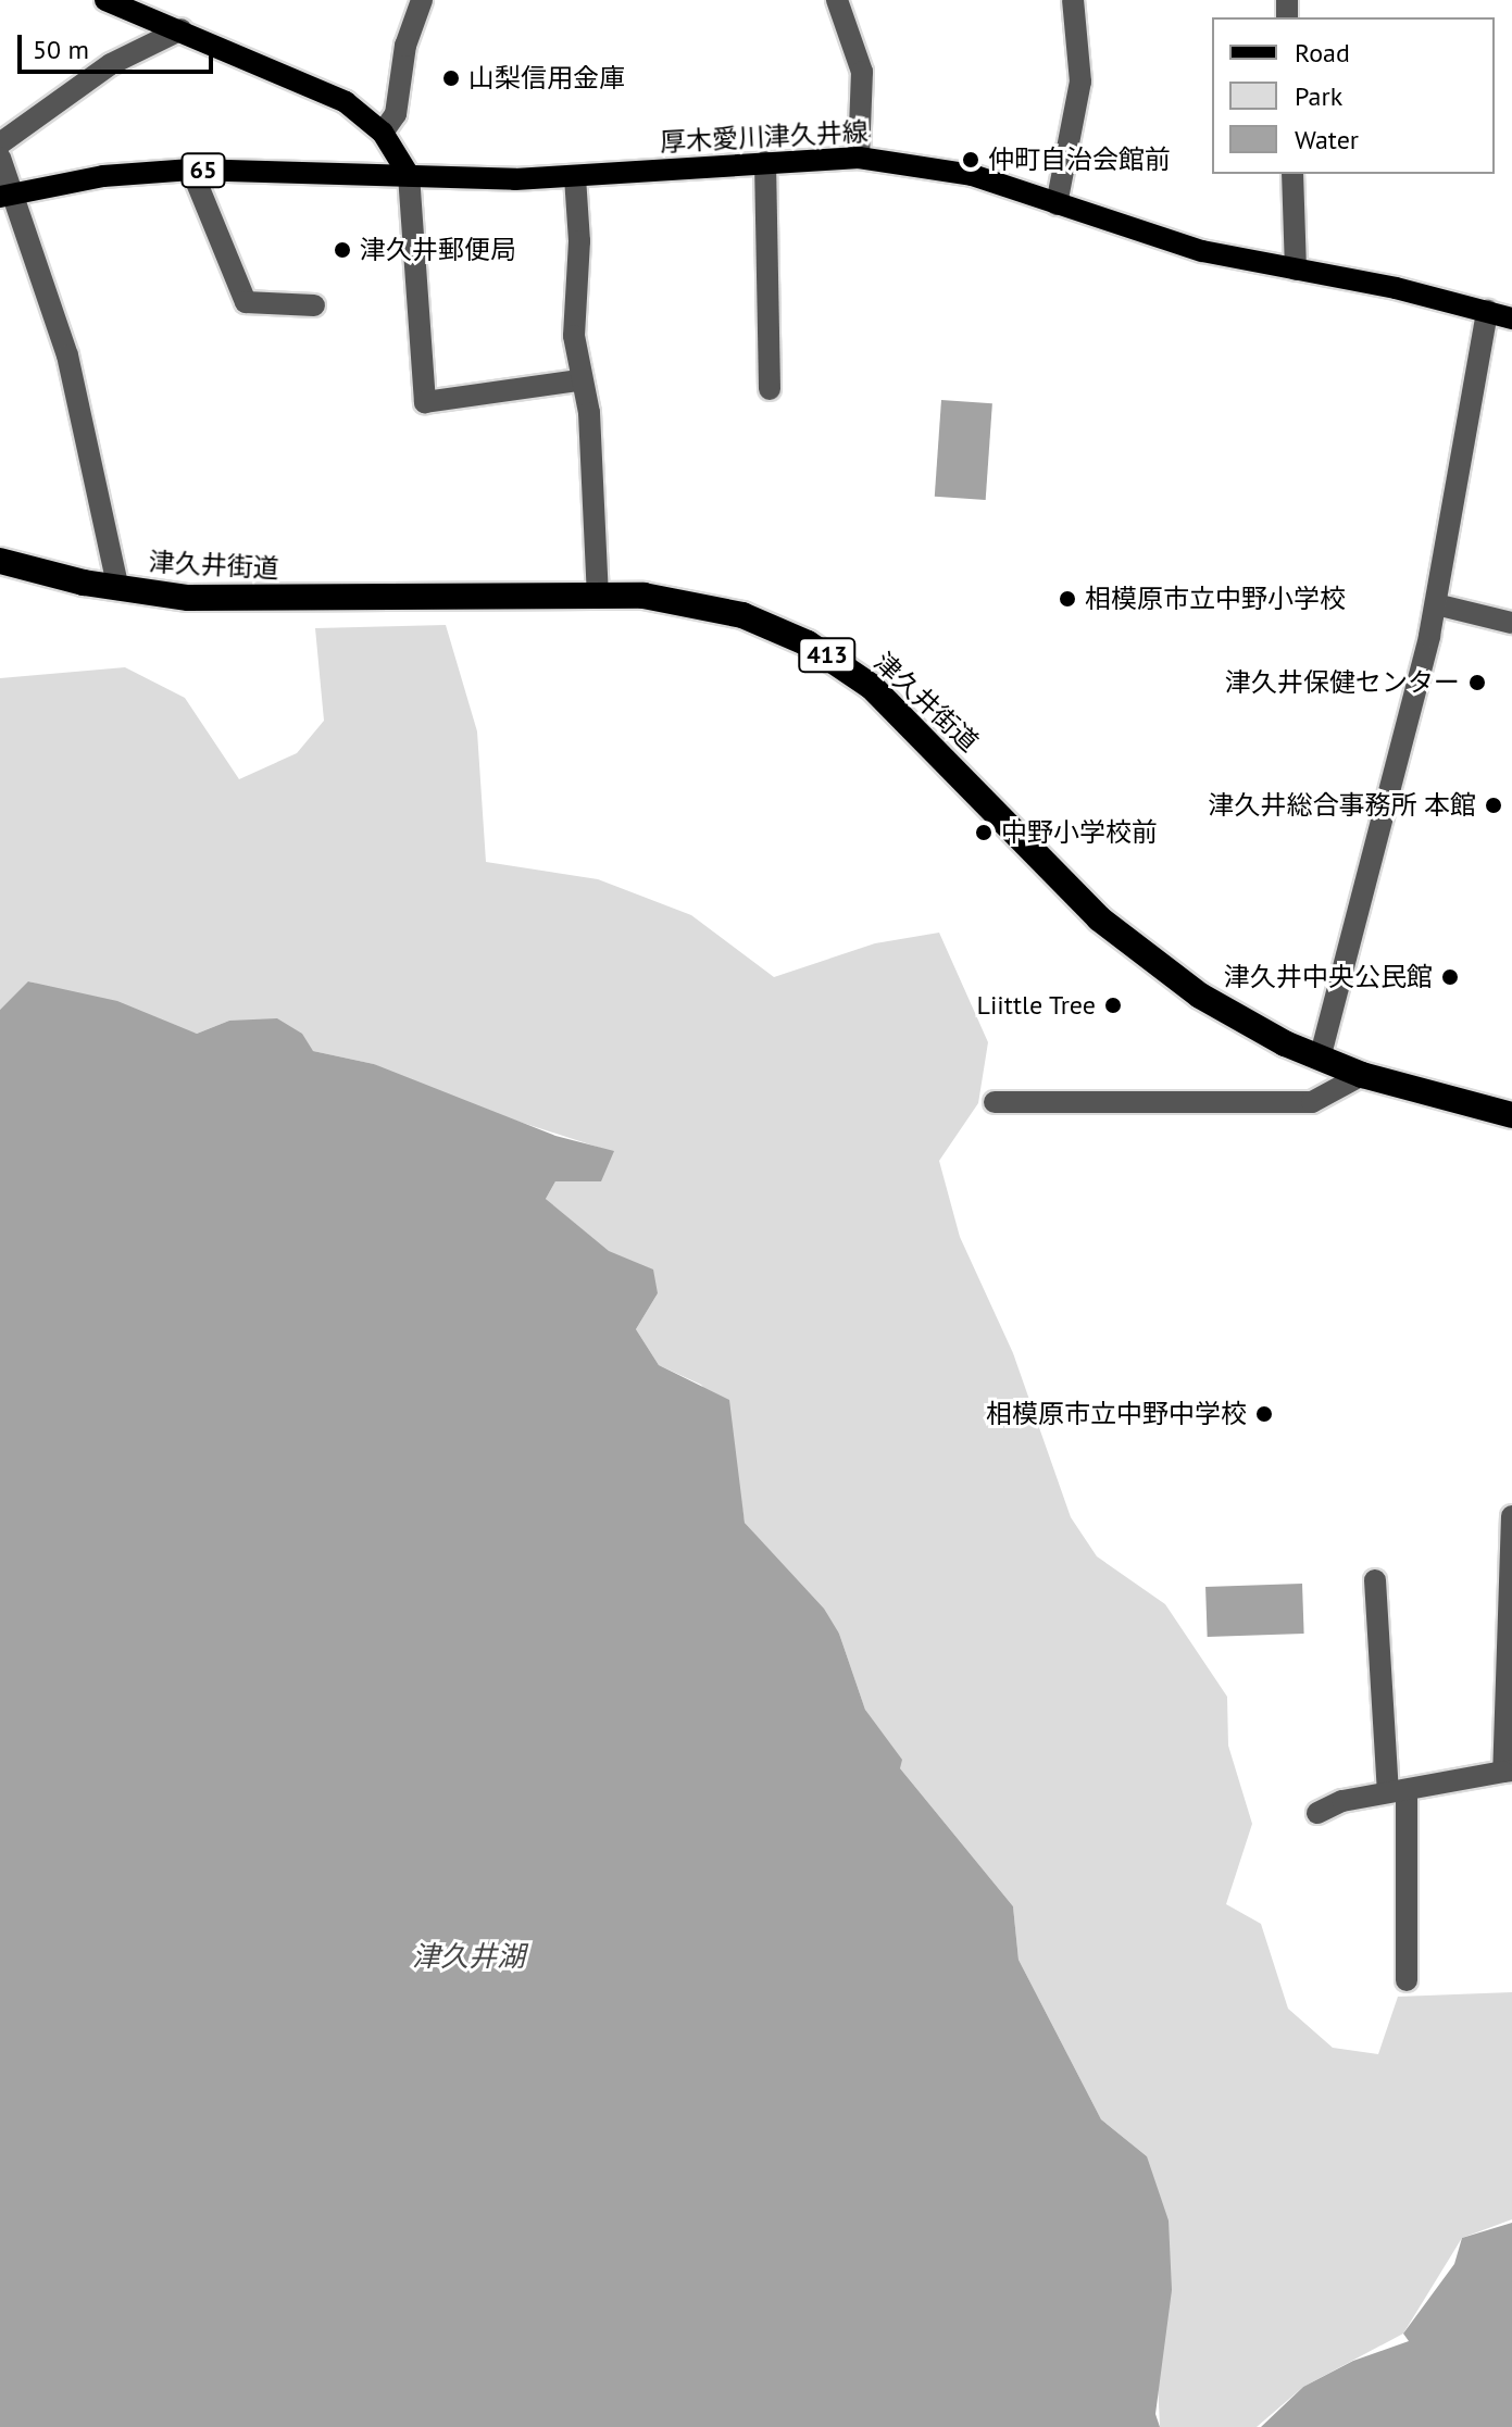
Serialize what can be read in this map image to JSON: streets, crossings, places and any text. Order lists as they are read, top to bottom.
{
  "streets": {
    "highway": ["津久井街道", "413"],
    "main road": ["厚木愛川津久井線", "65"]
  },
  "water": ["津久井湖"],
  "places": [
    "山梨信用金庫",
    "仲町自治会館前",
    "津久井郵便局",
    "相模原市立中野小学校",
    "津久井保健センター",
    "津久井総合事務所 本館",
    "中野小学校前",
    "津久井中央公民館",
    "Liittle Tree",
    "相模原市立中野中学校"
  ],
  "legend": ["Road", "Park", "Water"],
  "scale_bar": "50 m"
}
